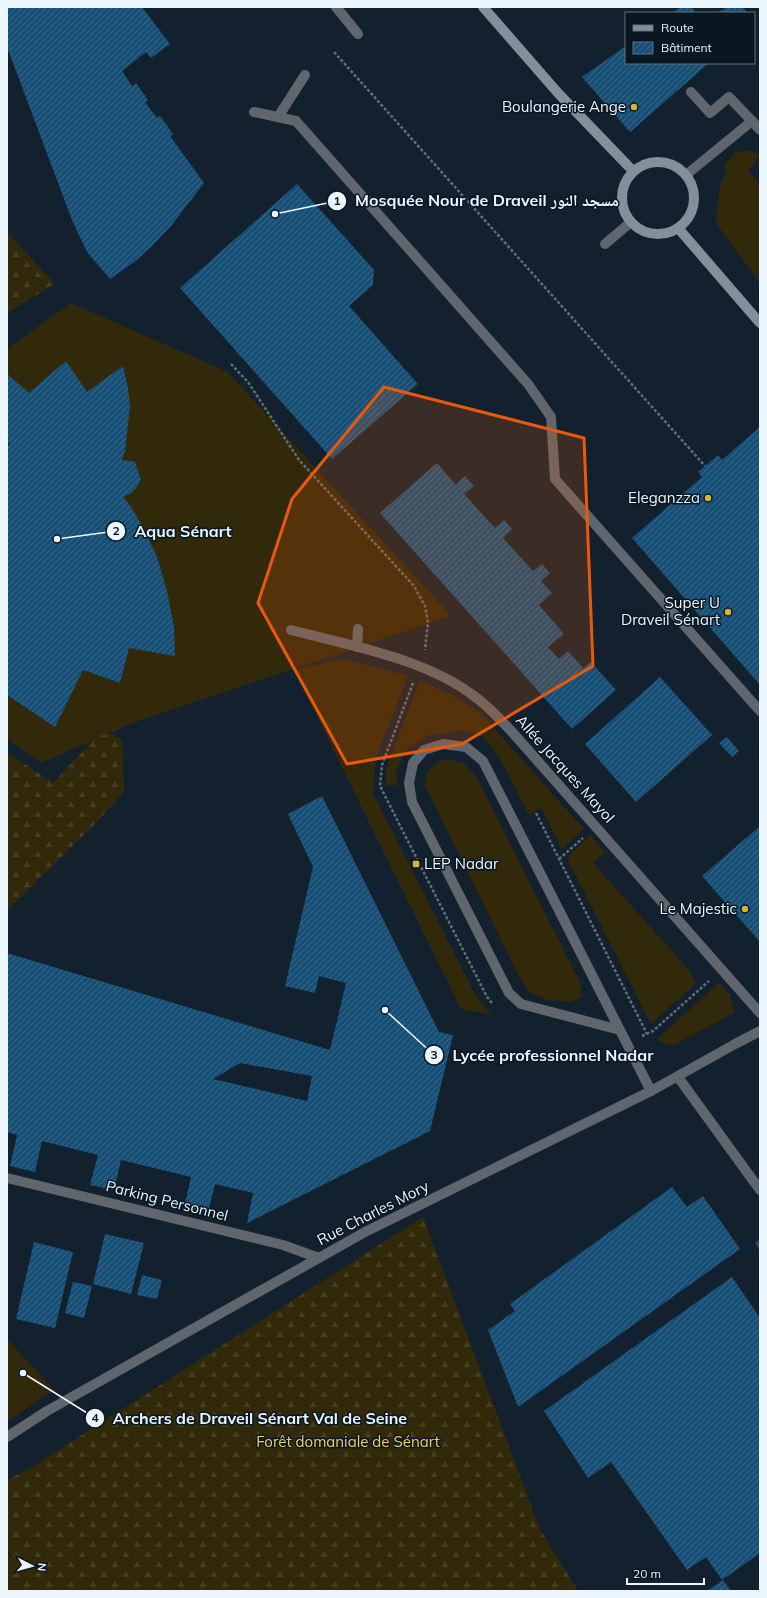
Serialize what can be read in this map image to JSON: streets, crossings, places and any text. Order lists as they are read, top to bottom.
{
  "streets": {
    "street": ["Allée Jacques Mayol", "Parking Personnel", "Rue Charles Mory"]
  },
  "crossings": [
    ["Parking Personnel", "Rue Charles Mory"]
  ],
  "parks": ["Forêt domaniale de Sénart"],
  "places": {
    "other": [
      "Boulangerie Ange",
      "Mosquée Nour de Draveil مسجد النور",
      "Eleganzza",
      "Aqua Sénart",
      "Super U Draveil Sénart",
      "Le Majestic",
      "Lycée professionnel Nadar",
      "Archers de Draveil Sénart Val de Seine"
    ],
    "transit": ["LEP Nadar"]
  },
  "legend": ["Route", "Bâtiment"],
  "scale_bar": "20 m",
  "north": "right"
}
